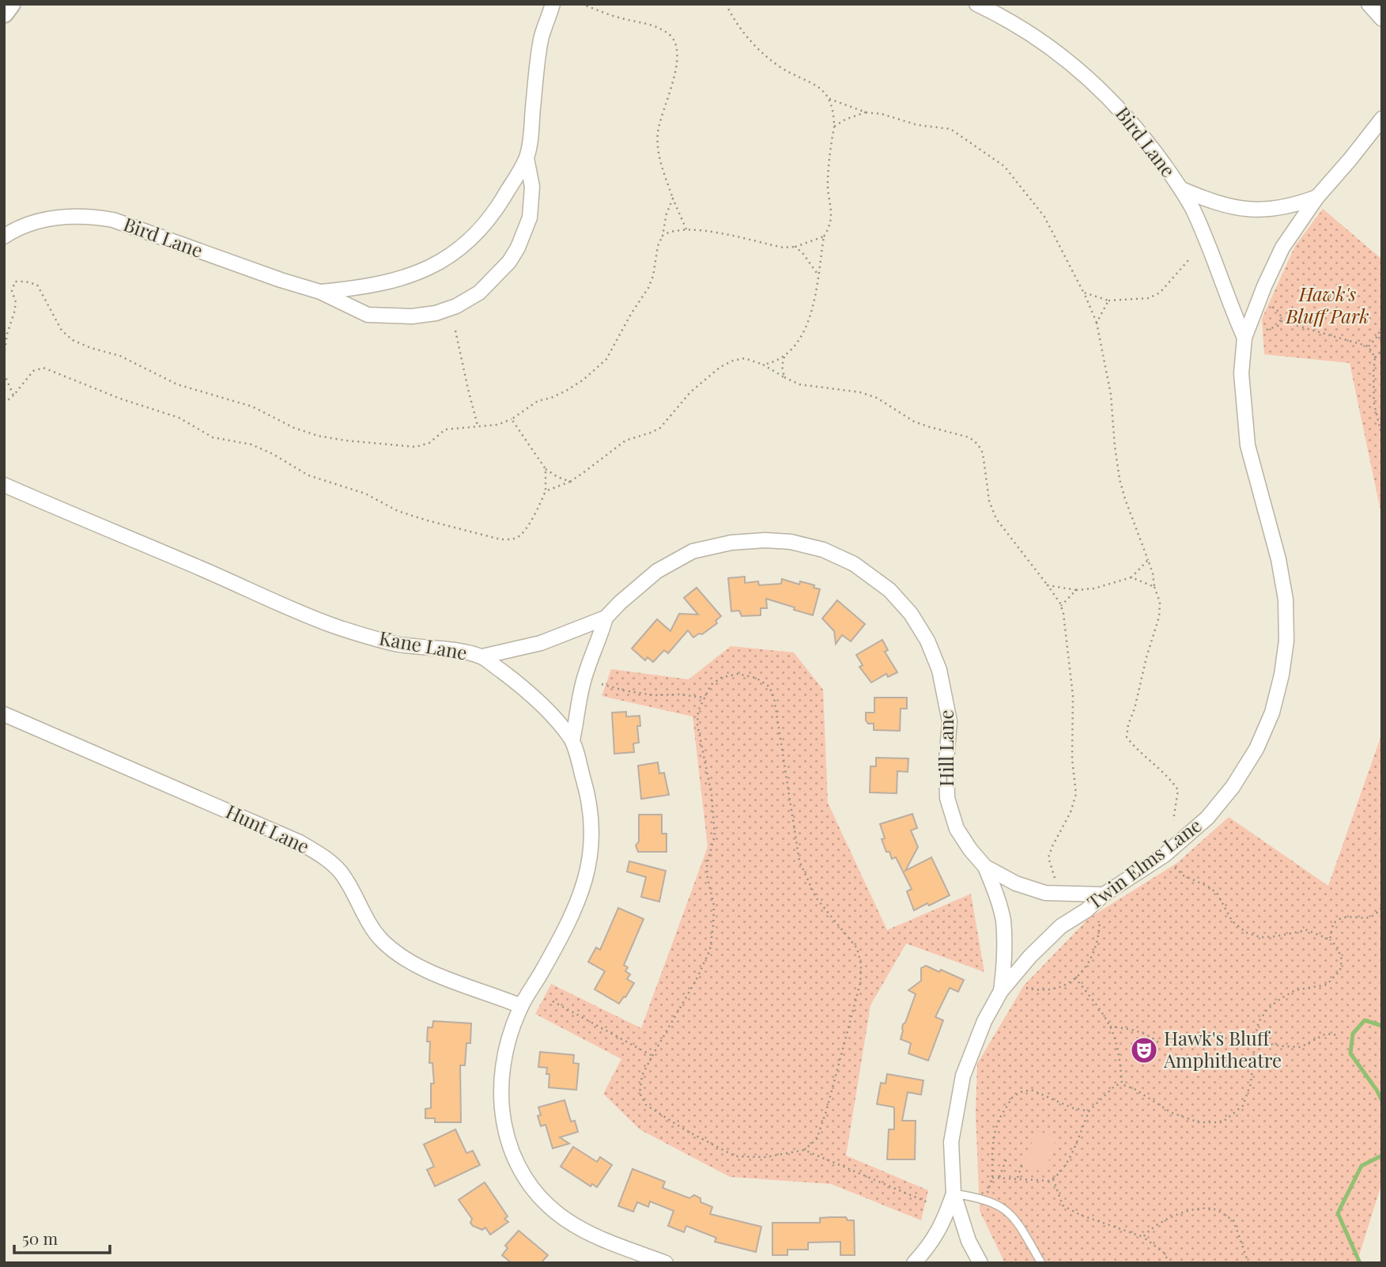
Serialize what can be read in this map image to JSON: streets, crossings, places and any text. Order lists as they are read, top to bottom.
{
  "streets": {
    "street": [
      "Bird Lane",
      "Kane Lane",
      "Hill Lane",
      "Hunt Lane",
      "Twin Elms Lane"
    ]
  },
  "crossings": [
    ["Bird Lane", "Twin Elms Lane"],
    ["Kane Lane", "Hunt Lane"]
  ],
  "parks": ["Hawk's Bluff Park"],
  "places": {
    "theatre": ["Hawk's Bluff Amphitheatre"]
  },
  "scale_bar": "50 m"
}
